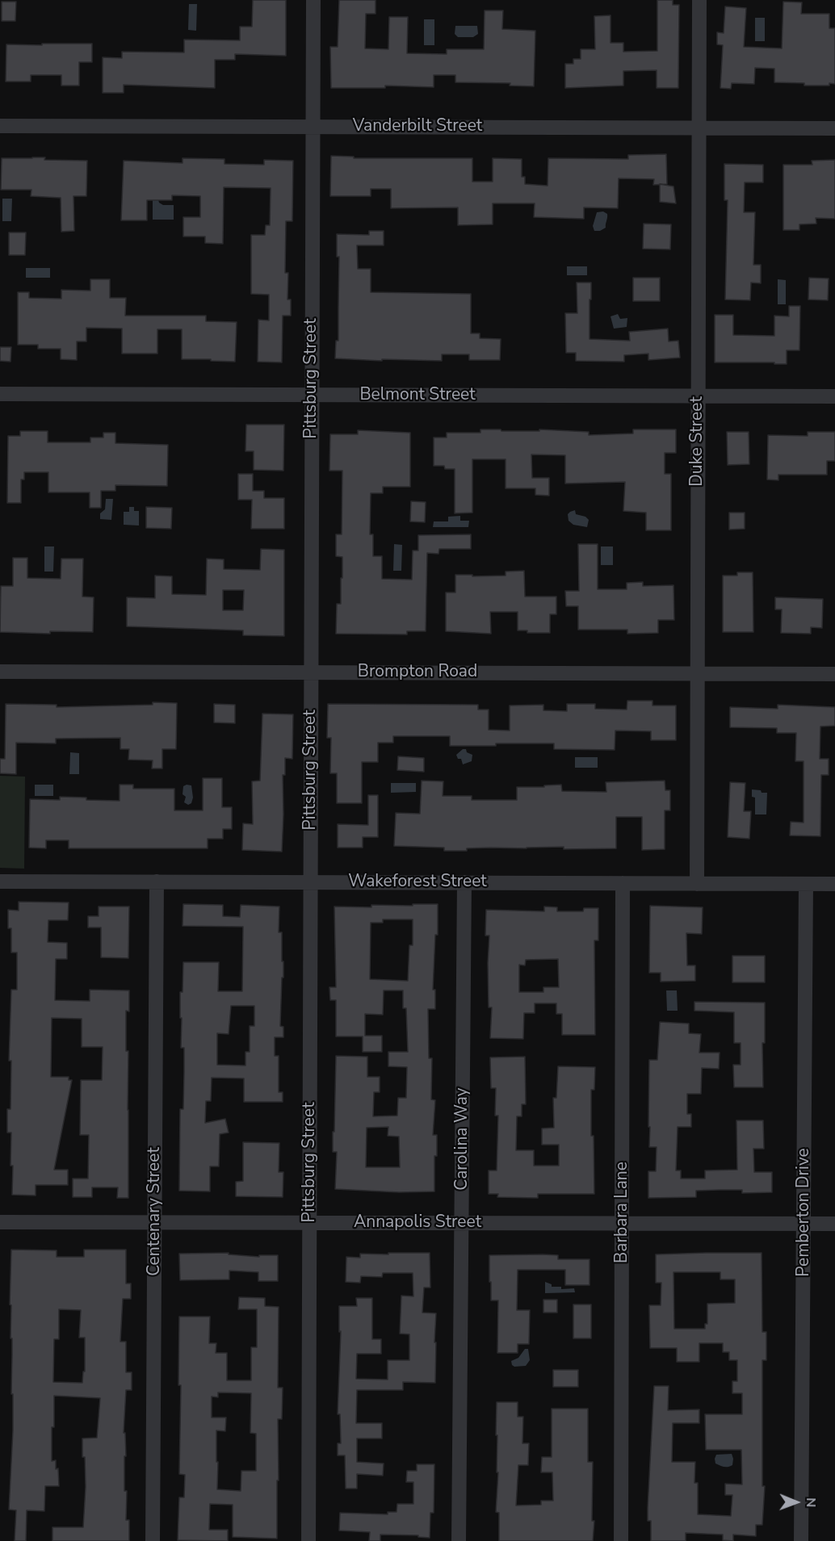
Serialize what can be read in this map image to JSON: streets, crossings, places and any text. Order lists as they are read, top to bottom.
{
  "streets": {
    "street": [
      "Vanderbilt Street",
      "Pittsburg Street",
      "Belmont Street",
      "Duke Street",
      "Brompton Road",
      "Wakeforest Street",
      "Carolina Way",
      "Centenary Street",
      "Barbara Lane",
      "Pemberton Drive",
      "Annapolis Street"
    ]
  },
  "crossings": [
    ["Vanderbilt Street", "Pittsburg Street"],
    ["Vanderbilt Street", "Duke Street"],
    ["Pittsburg Street", "Belmont Street"],
    ["Pittsburg Street", "Brompton Road"],
    ["Pittsburg Street", "Wakeforest Street"],
    ["Pittsburg Street", "Annapolis Street"],
    ["Belmont Street", "Duke Street"],
    ["Duke Street", "Brompton Road"],
    ["Duke Street", "Wakeforest Street"],
    ["Wakeforest Street", "Carolina Way"],
    ["Wakeforest Street", "Centenary Street"],
    ["Wakeforest Street", "Barbara Lane"],
    ["Wakeforest Street", "Pemberton Drive"],
    ["Carolina Way", "Annapolis Street"],
    ["Centenary Street", "Annapolis Street"],
    ["Barbara Lane", "Annapolis Street"],
    ["Pemberton Drive", "Annapolis Street"]
  ],
  "north": "right"
}
